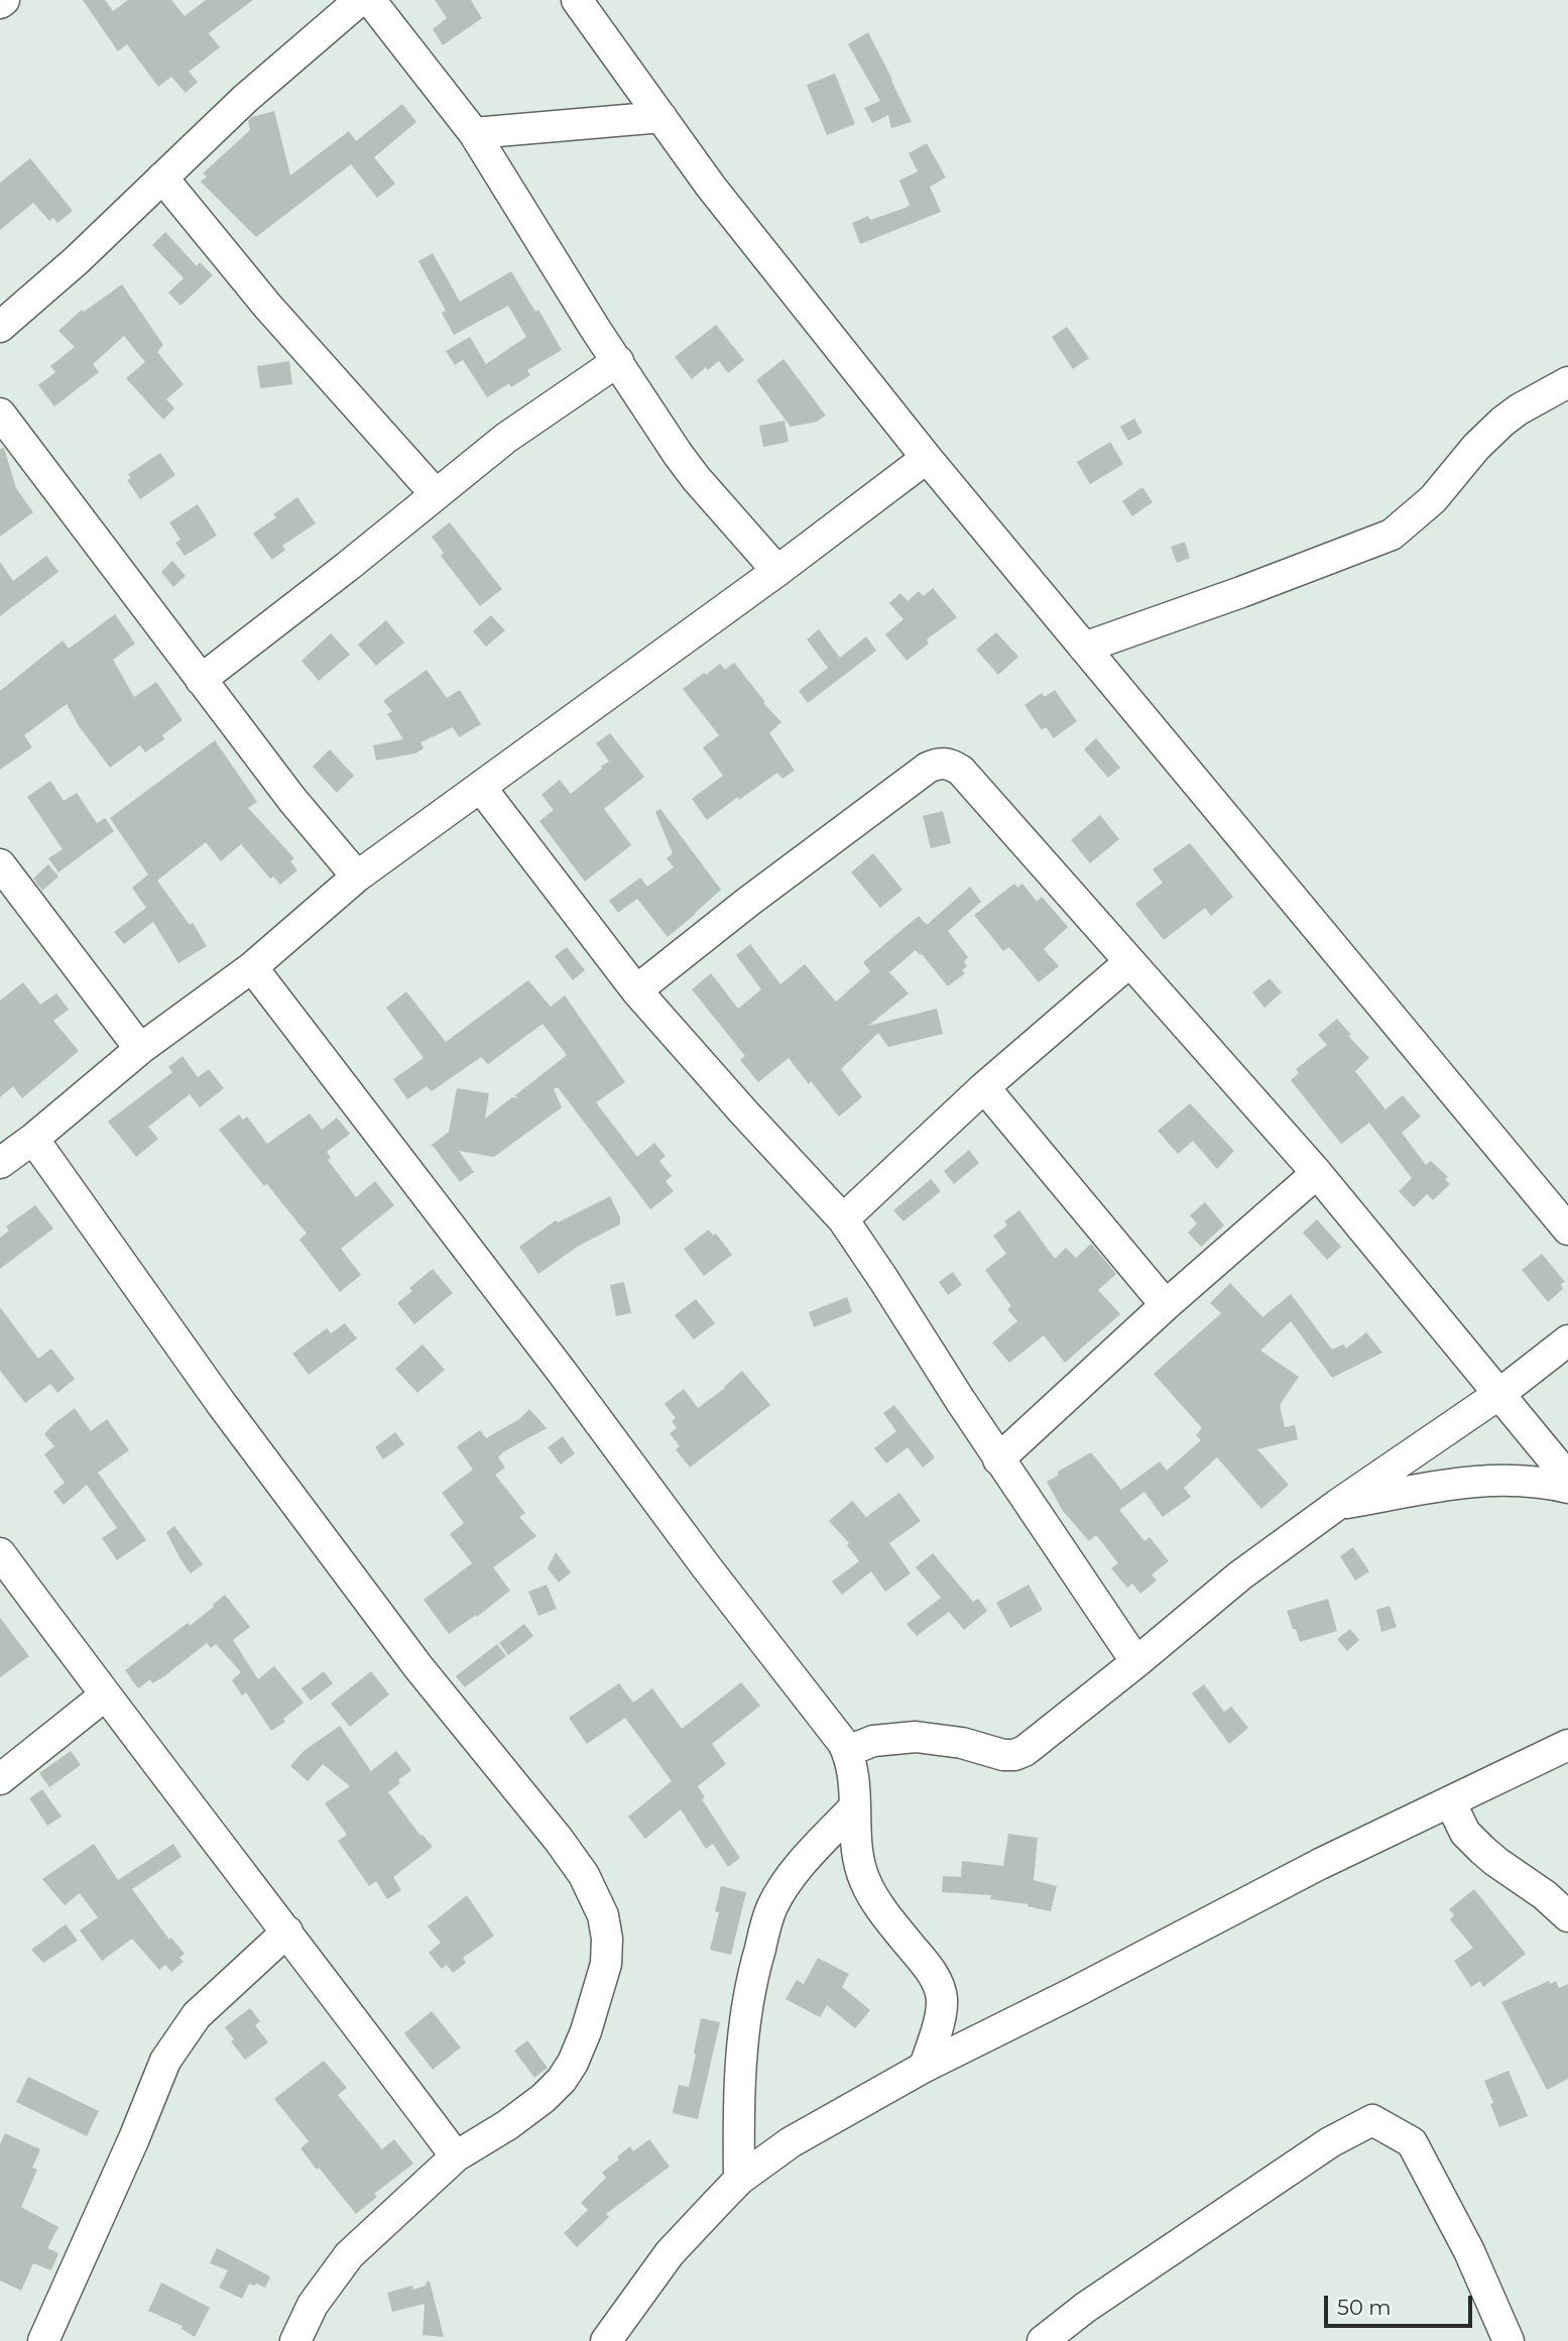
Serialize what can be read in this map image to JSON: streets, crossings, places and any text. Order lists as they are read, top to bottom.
{
  "scale_bar": "50 m"
}
